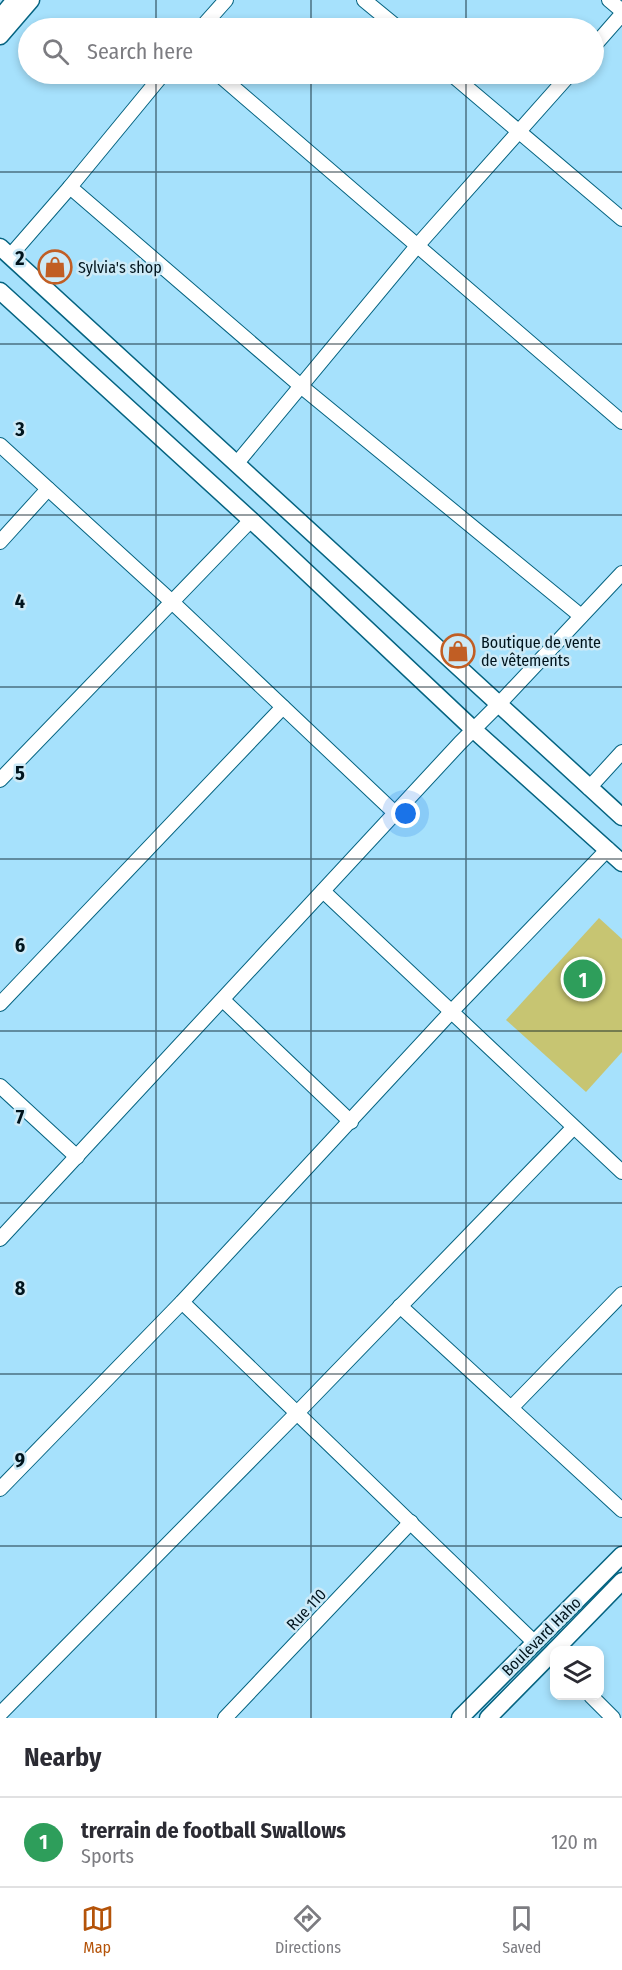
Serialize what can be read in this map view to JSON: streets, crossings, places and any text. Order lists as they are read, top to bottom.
{
  "streets": {
    "main road": ["Boulevard Haho"],
    "street": ["Rue 110"]
  },
  "places": {
    "shop": ["Sylvia's shop", "Boutique de vente de vêtements"]
  },
  "page": {
    "search": "Search here",
    "pins": "1",
    "heading": "Nearby",
    "list": [
      {
        "mark": "1",
        "name": "trerrain de football Swallows",
        "note": "Sports",
        "value": "120 m"
      }
    ],
    "nav": ["Map", "Directions", "Saved"]
  },
  "grid": {
    "rows": [
      "2",
      "3",
      "4",
      "5",
      "6",
      "7",
      "8",
      "9"
    ]
  }
}
